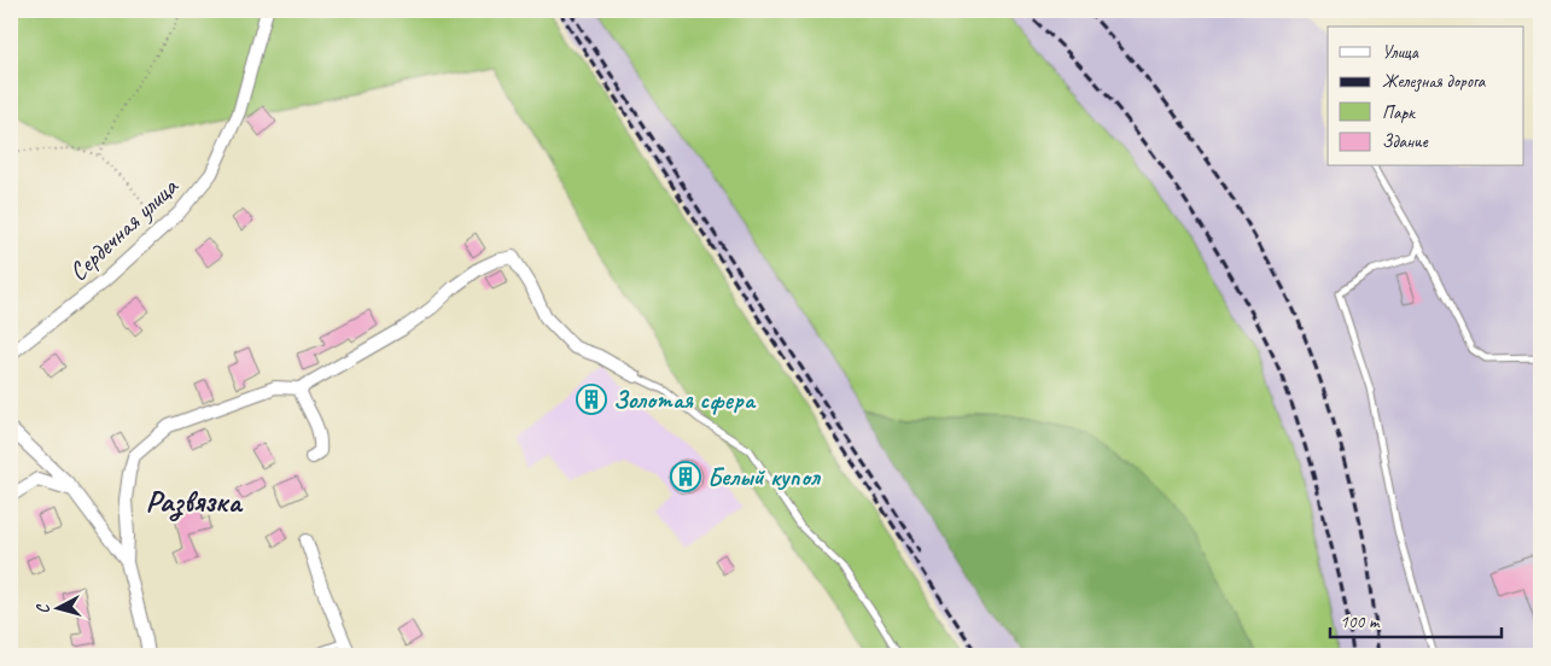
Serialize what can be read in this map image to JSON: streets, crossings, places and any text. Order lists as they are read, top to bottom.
{
  "streets": {
    "street": ["Сердечная улица"]
  },
  "districts": ["Развязка"],
  "places": {
    "building": ["Золотая сфера", "Белый купол"]
  },
  "legend": [
    "Улица",
    "Железная дорога",
    "Парк",
    "Здание"
  ],
  "scale_bar": "100 m",
  "north": "left"
}
